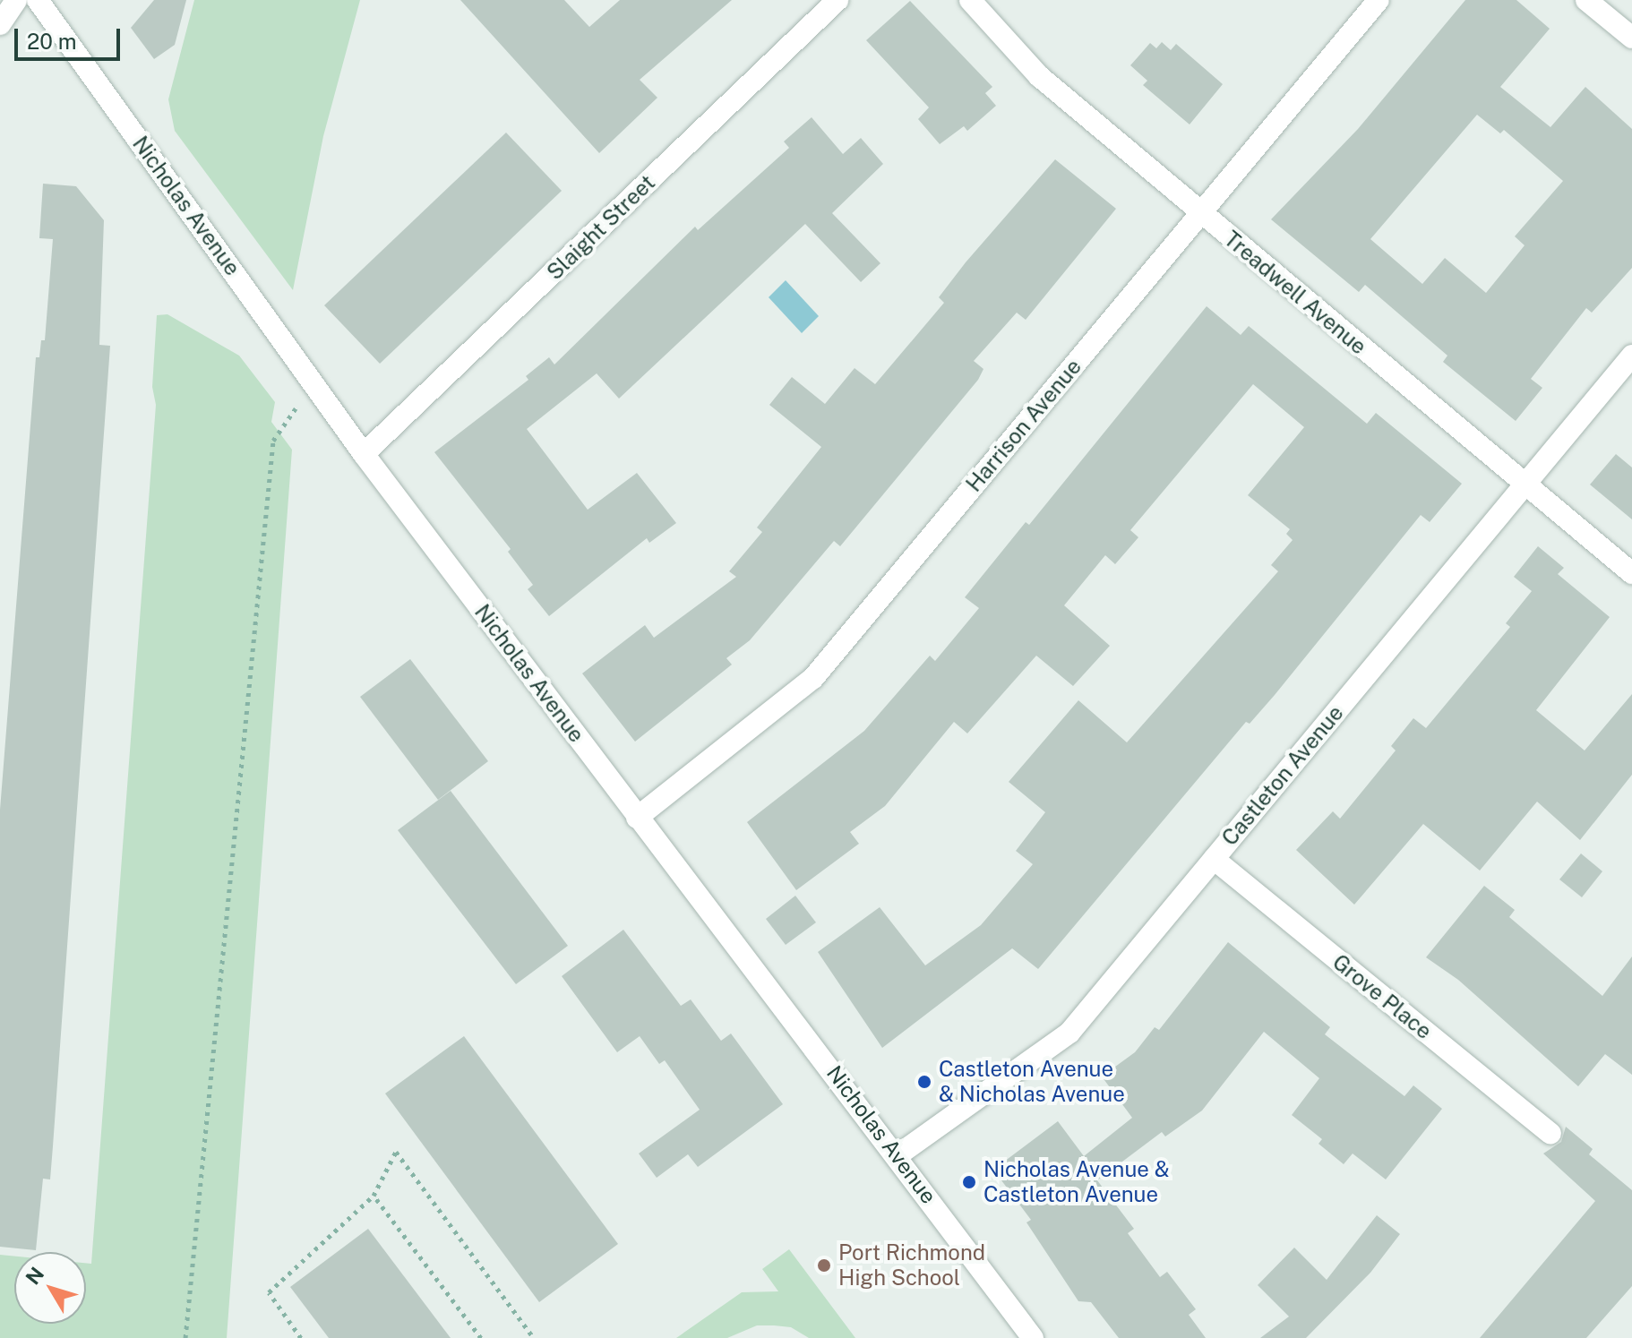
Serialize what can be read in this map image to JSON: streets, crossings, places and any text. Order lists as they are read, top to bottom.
{
  "streets": {
    "street": [
      "Nicholas Avenue",
      "Slaight Street",
      "Treadwell Avenue",
      "Harrison Avenue",
      "Castleton Avenue",
      "Grove Place"
    ]
  },
  "crossings": [
    ["Nicholas Avenue", "Slaight Street"],
    ["Nicholas Avenue", "Harrison Avenue"],
    ["Nicholas Avenue", "Castleton Avenue"],
    ["Treadwell Avenue", "Harrison Avenue"],
    ["Treadwell Avenue", "Castleton Avenue"],
    ["Castleton Avenue", "Grove Place"]
  ],
  "places": ["Castleton Avenue & Nicholas Avenue", "Nicholas Avenue & Castleton Avenue", "Port Richmond High School"],
  "scale_bar": "20 m",
  "north": "top left"
}
